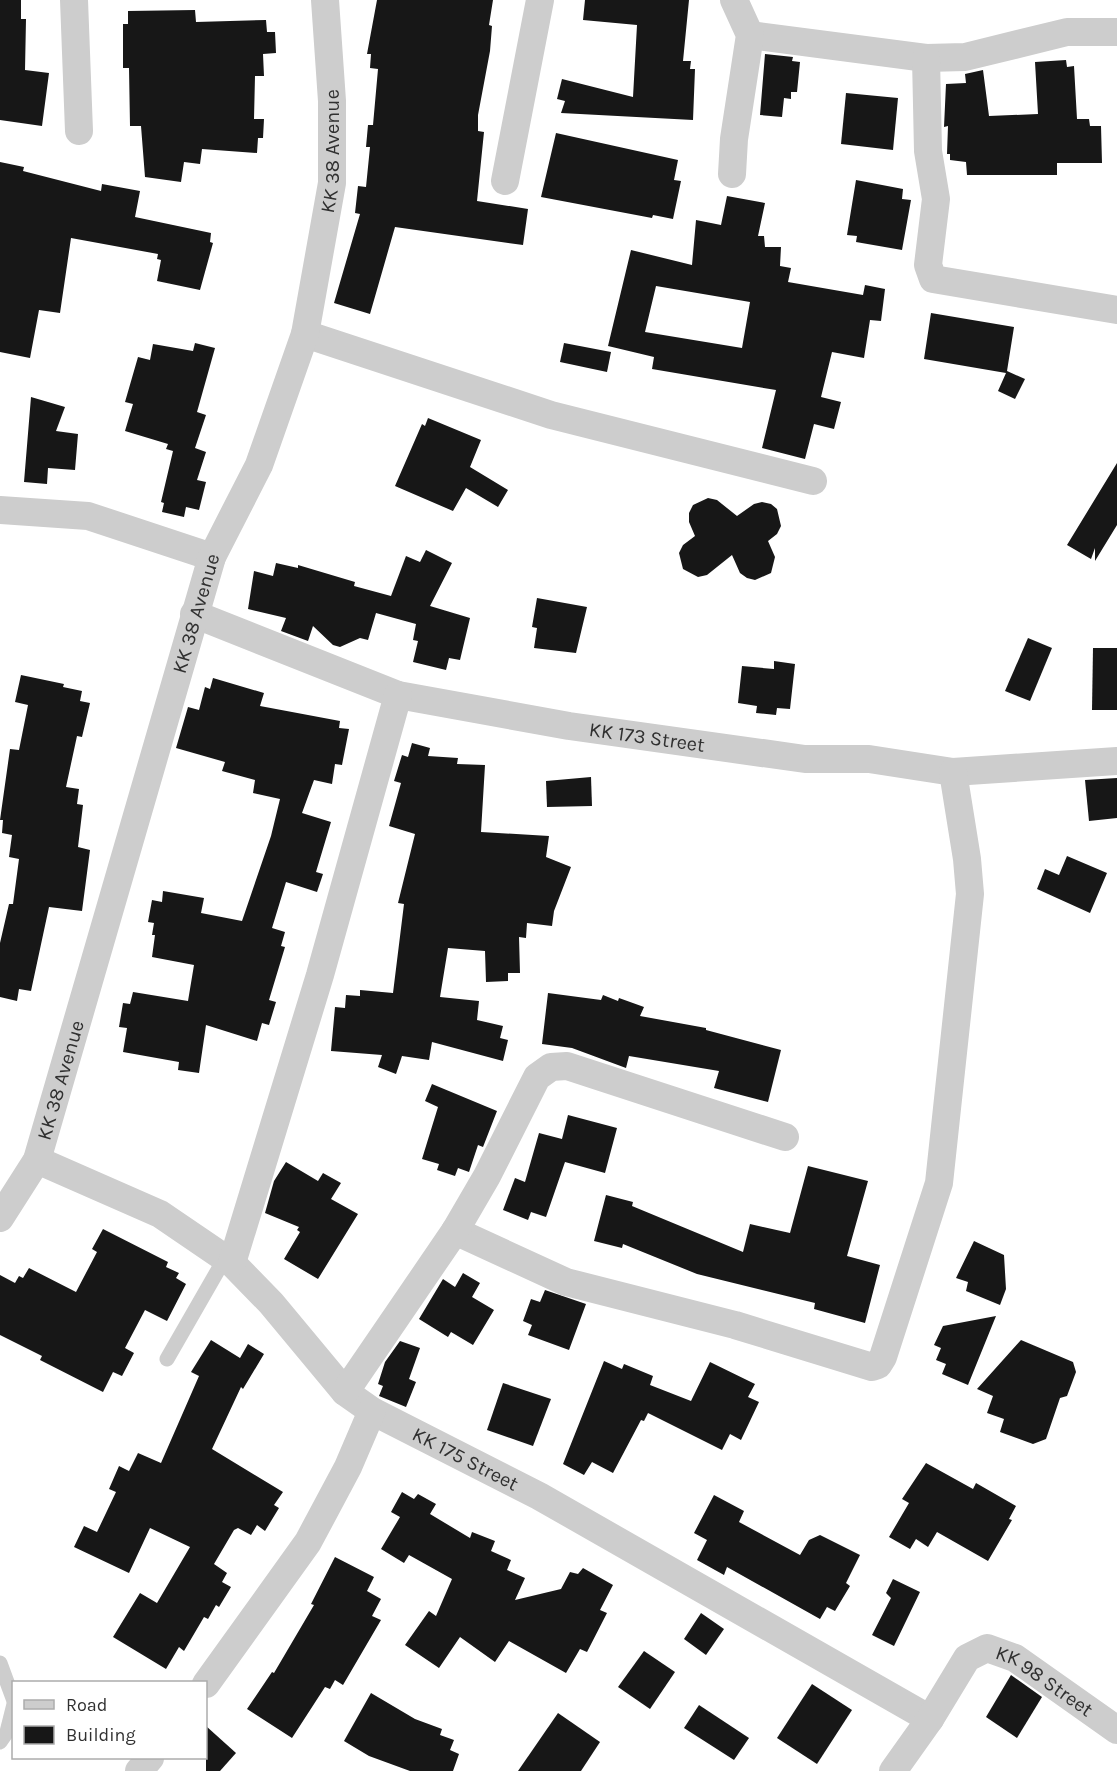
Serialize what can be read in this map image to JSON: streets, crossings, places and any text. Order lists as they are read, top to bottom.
{
  "streets": {
    "street": [
      "KK 38 Avenue",
      "KK 173 Street",
      "KK 175 Street",
      "KK 98 Street"
    ]
  },
  "crossings": [
    ["KK 38 Avenue", "KK 173 Street"],
    ["KK 38 Avenue", "KK 175 Street"],
    ["KK 175 Street", "KK 98 Street"]
  ],
  "legend": ["Road", "Building"]
}
